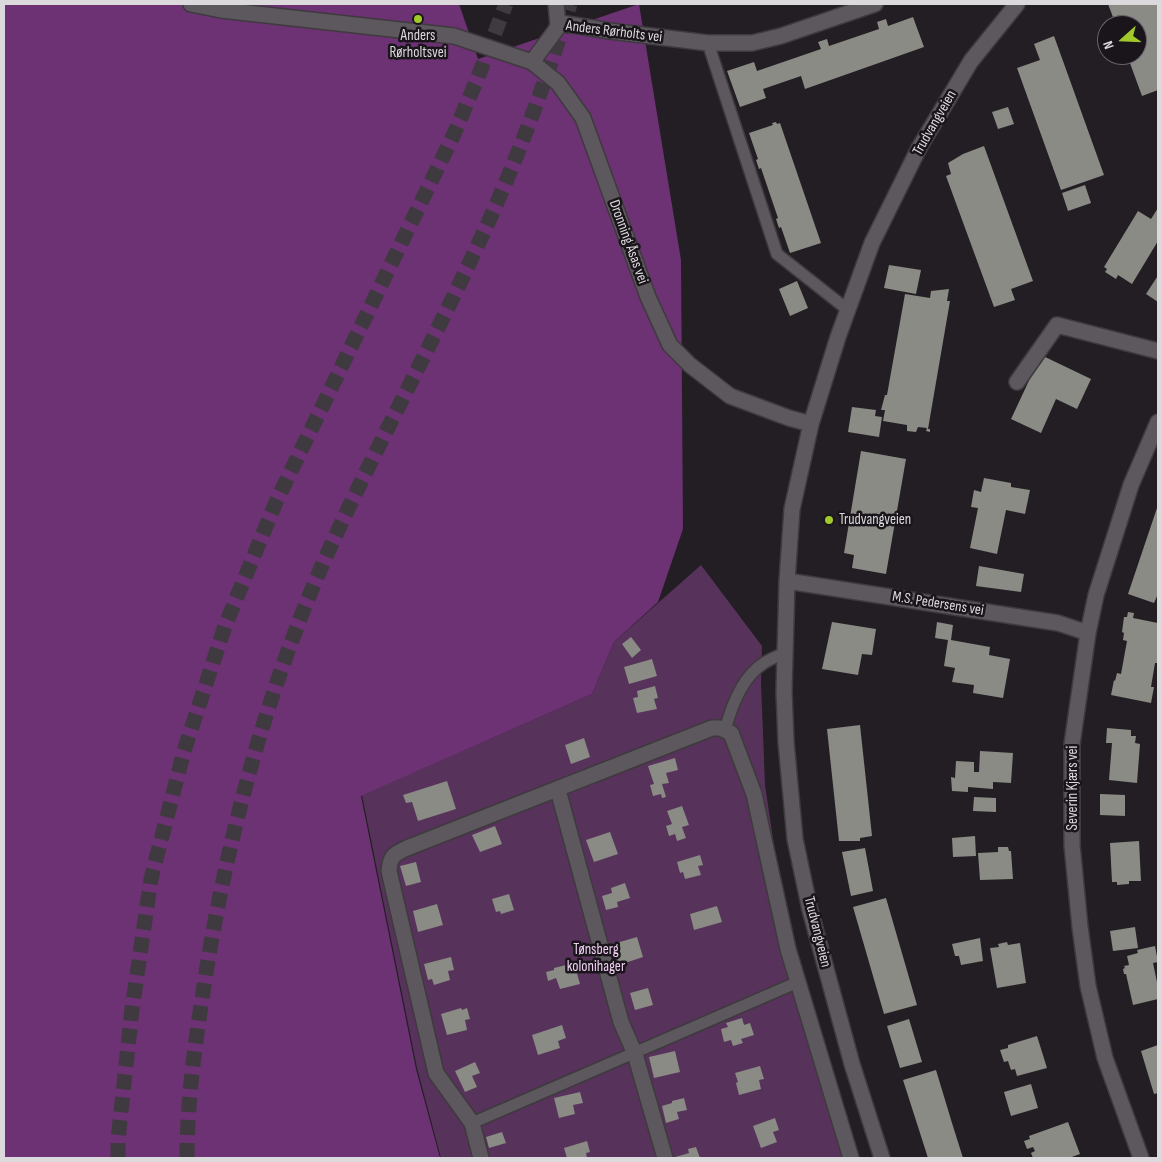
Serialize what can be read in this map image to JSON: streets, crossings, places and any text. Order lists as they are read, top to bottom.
{
  "streets": {
    "street": [
      "Anders Rørholts vei",
      "Trudvangveien",
      "Dronning Åsas vei",
      "M.S. Pedersens vei",
      "Severin Kjærs vei"
    ]
  },
  "crossings": [
    ["Anders Rørholts vei", "Dronning Åsas vei"],
    ["Trudvangveien", "Dronning Åsas vei"],
    ["Trudvangveien", "M.S. Pedersens vei"],
    ["M.S. Pedersens vei", "Severin Kjærs vei"]
  ],
  "parks": ["Tønsberg kolonihager"],
  "places": ["Anders Rørholtsvei", "Trudvangveien"],
  "north": "left"
}
